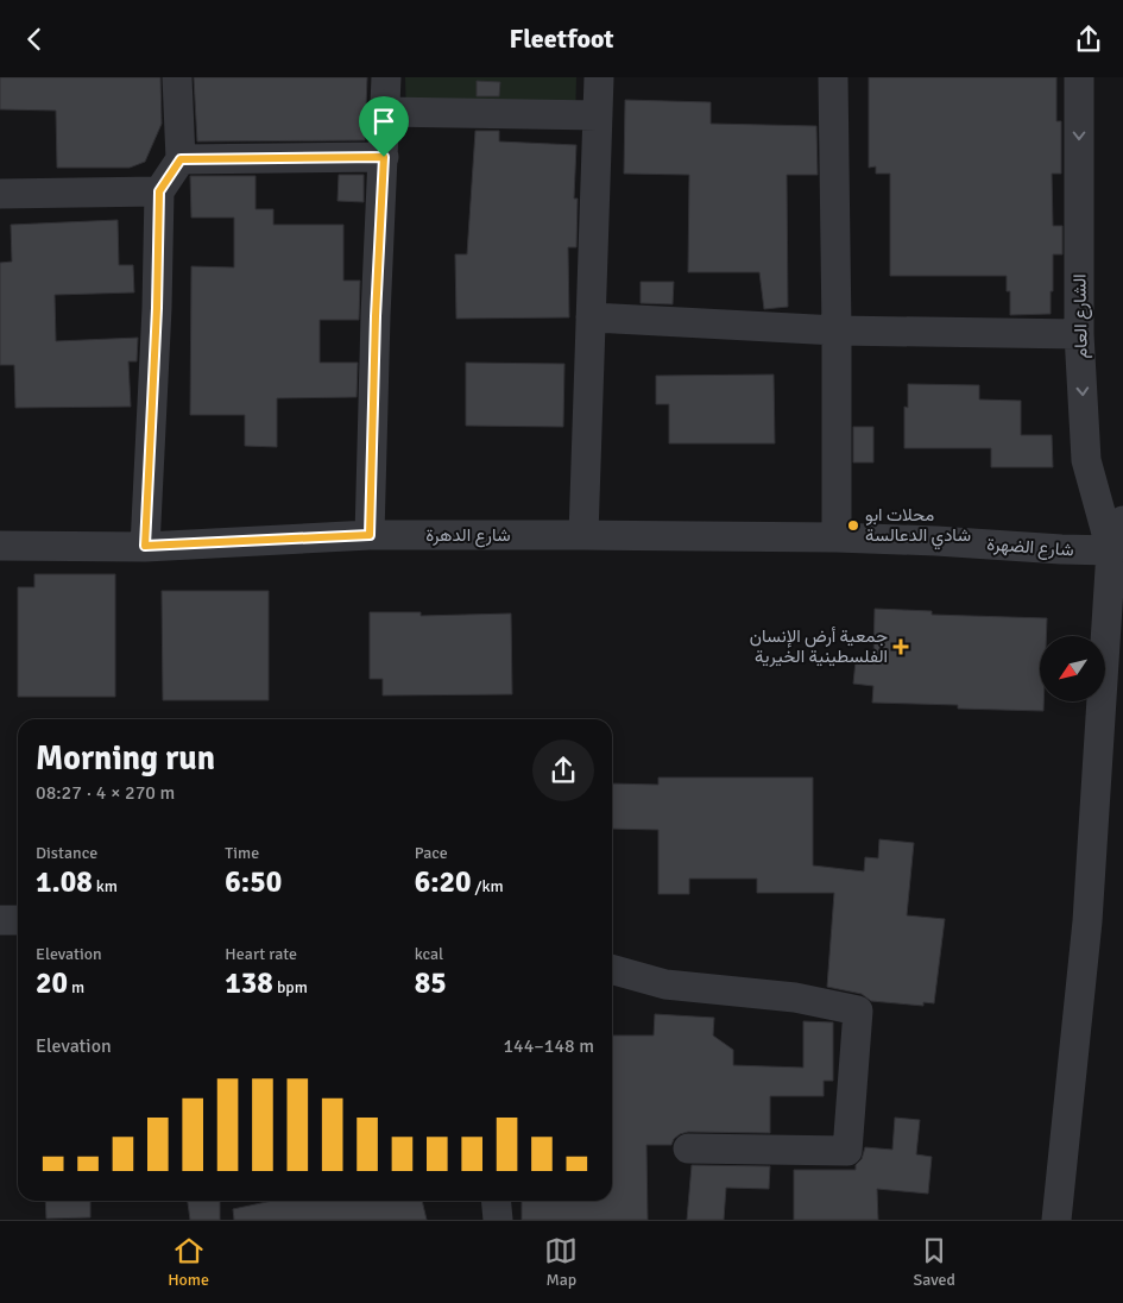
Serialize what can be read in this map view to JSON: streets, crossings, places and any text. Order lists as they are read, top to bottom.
{
  "streets": {
    "street": ["الشارع العام", "شارع الدهرة", "شارع الضهرة"]
  },
  "crossings": [
    ["الشارع العام", "شارع الضهرة"],
    ["شارع الدهرة", "شارع الضهرة"]
  ],
  "places": {
    "other": ["محلات ابو شادي الدعالسة"],
    "health": ["جمعية أرض الإنسان الفلسطينية الخيرية"]
  },
  "north": "bottom left",
  "page": {
    "header": "Fleetfoot",
    "heading": ["Morning run", "08:27 · 4 × 270 m"],
    "stats": [
      ["Distance", "1.08 km"],
      ["Time", "6:50"],
      ["Pace", "6:20 /km"],
      ["Elevation", "20 m"],
      ["Heart rate", "138 bpm"],
      ["kcal", "85"]
    ],
    "chart": ["Elevation", "144–148 m"],
    "tabs": ["Home", "Map", "Saved"]
  }
}
